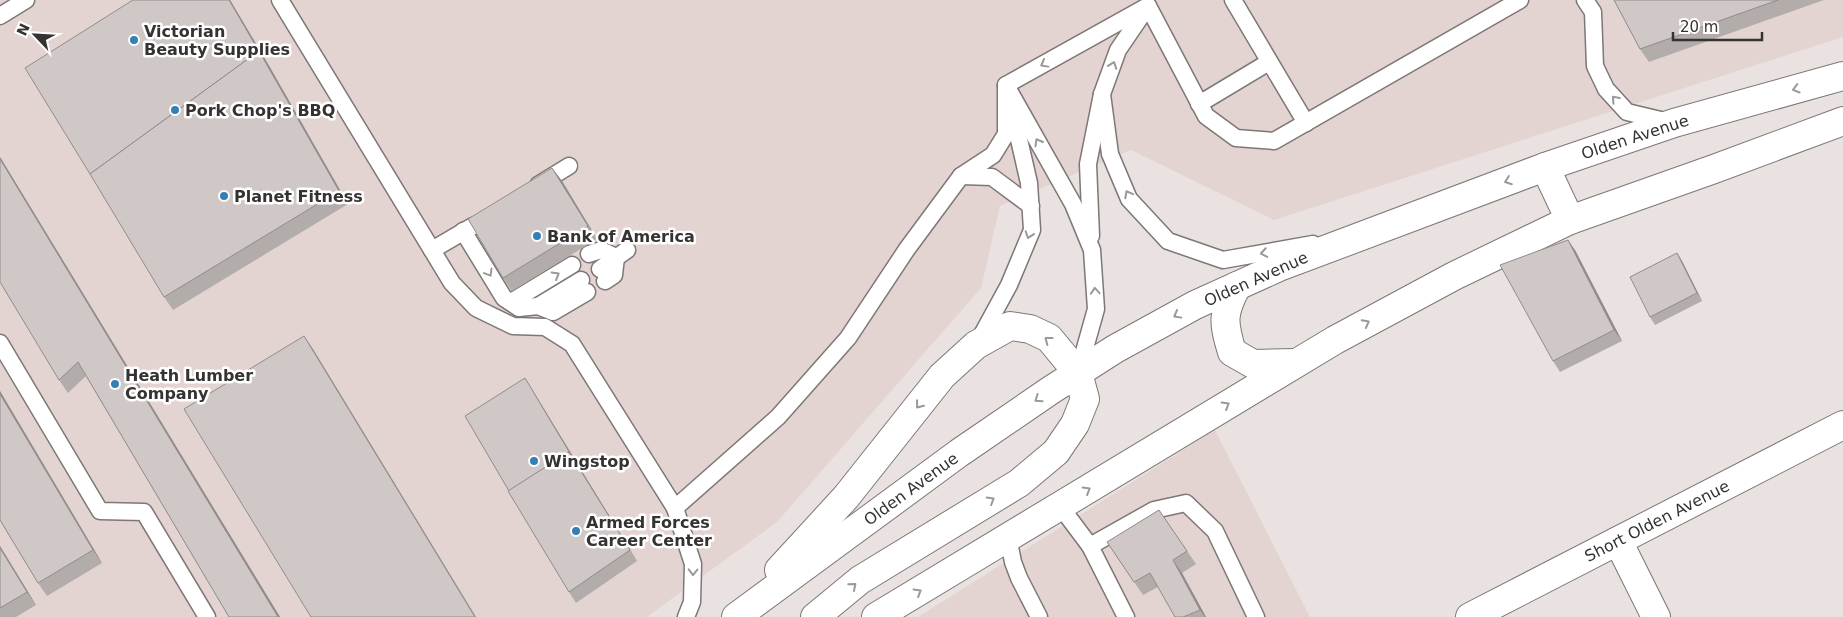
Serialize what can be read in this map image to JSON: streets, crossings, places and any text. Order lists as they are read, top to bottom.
{
  "streets": {
    "main road": ["Olden Avenue", "Short Olden Avenue"]
  },
  "places": [
    "Victorian Beauty Supplies",
    "Pork Chop's BBQ",
    "Planet Fitness",
    "Bank of America",
    "Heath Lumber Company",
    "Wingstop",
    "Armed Forces Career Center"
  ],
  "scale_bar": "20 m",
  "north": "top left"
}
